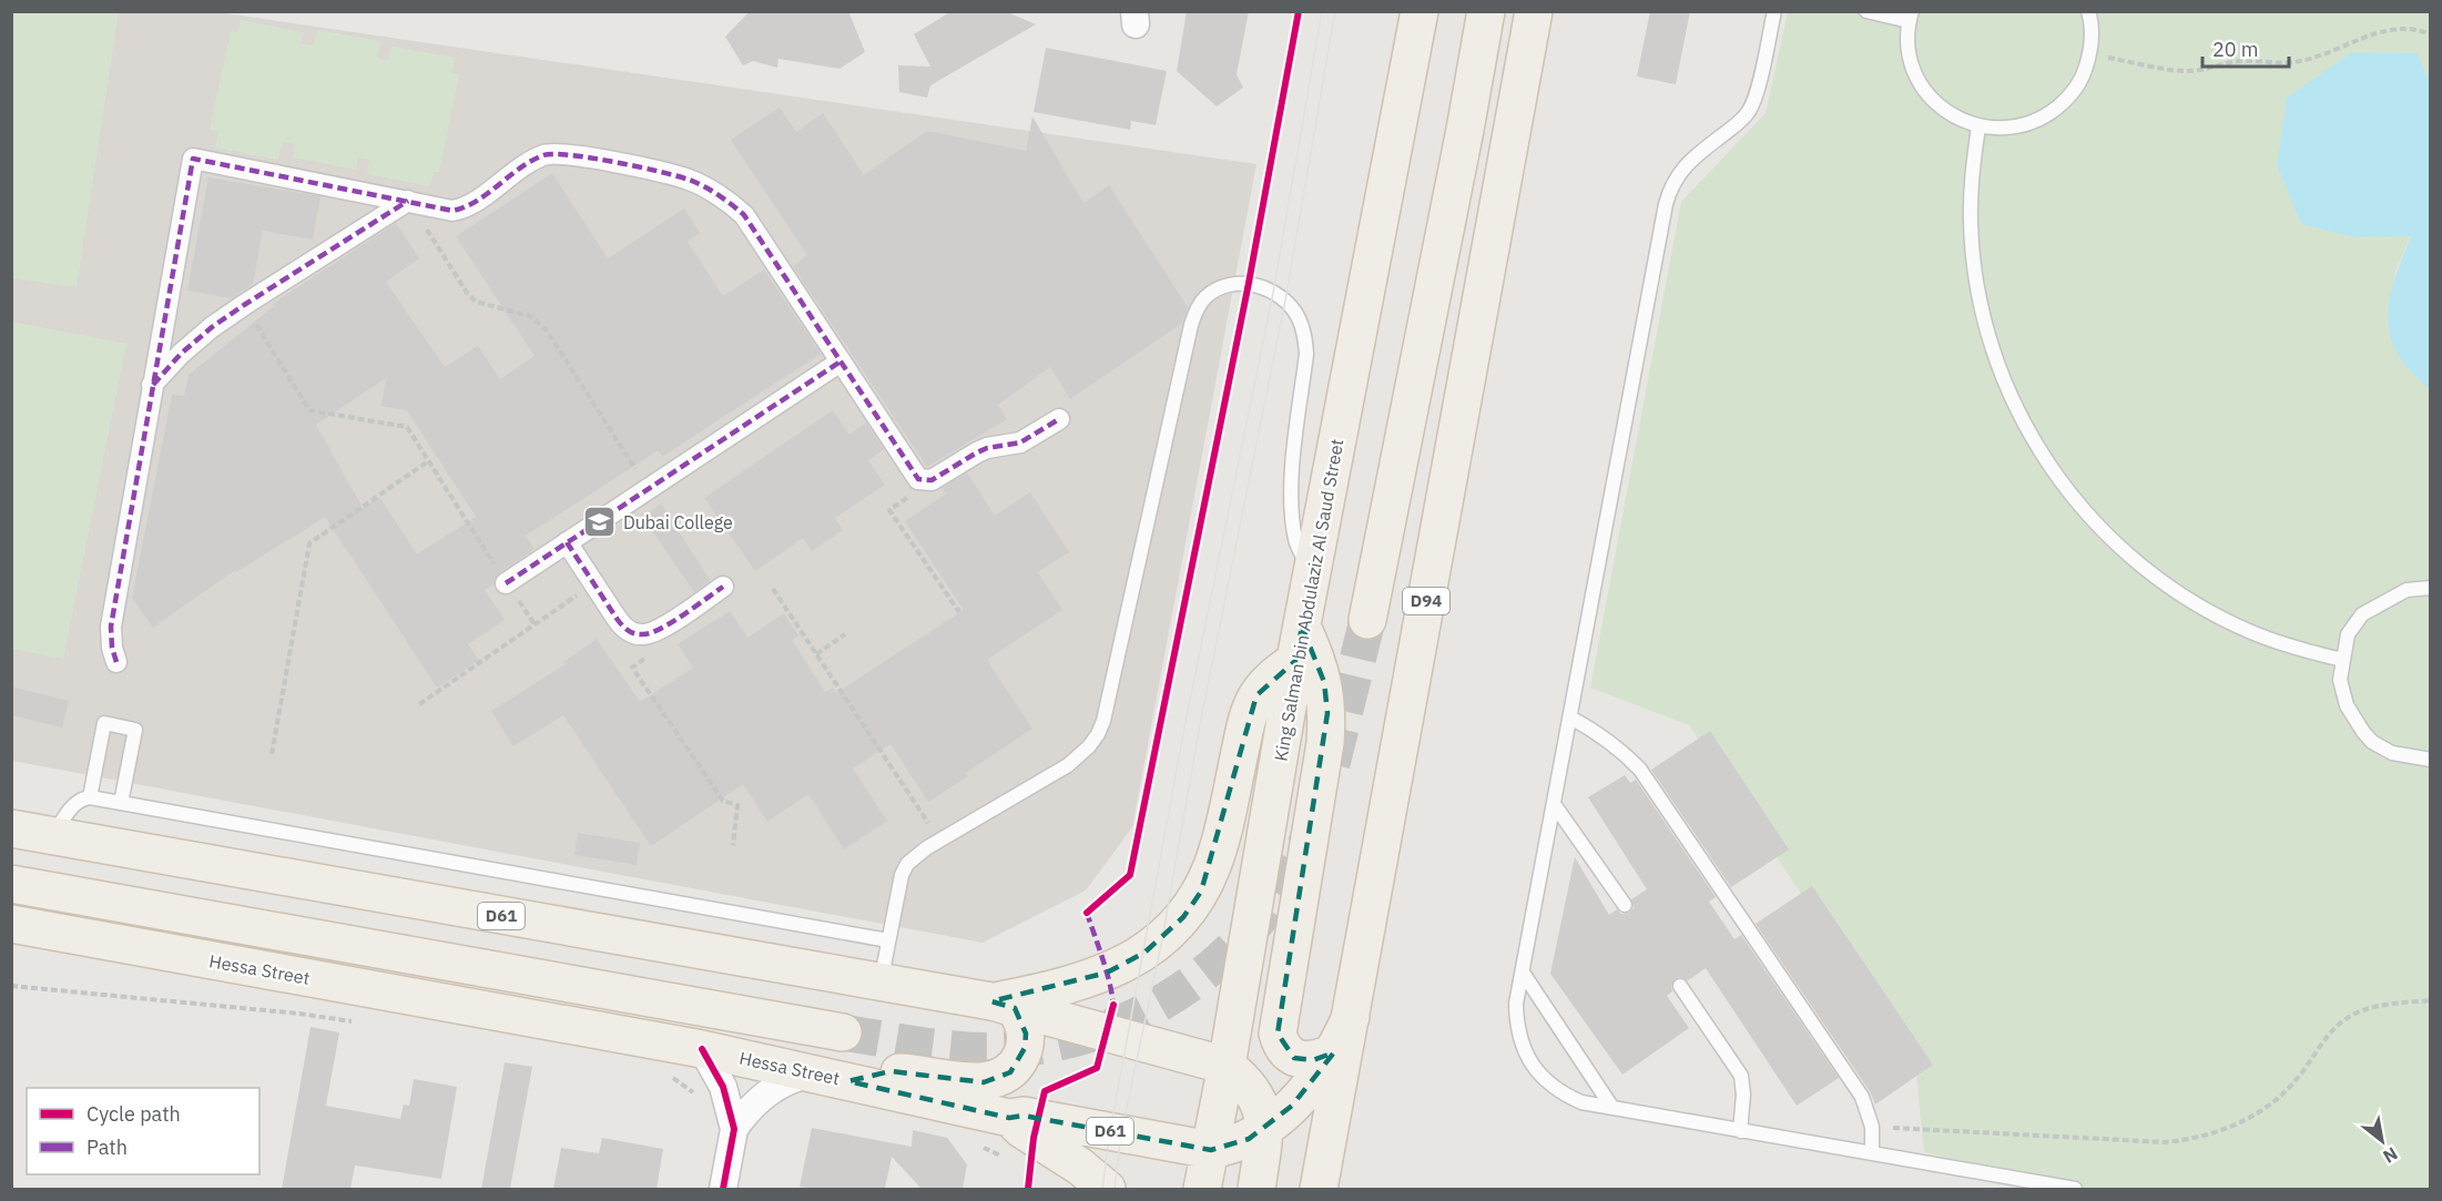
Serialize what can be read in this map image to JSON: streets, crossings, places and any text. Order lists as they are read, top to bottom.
{
  "streets": {
    "main road": [
      "King Salman bin Abdulaziz Al Saud Street",
      "D94",
      "D61",
      "Hessa Street"
    ]
  },
  "crossings": [
    ["King Salman bin Abdulaziz Al Saud Street", "Hessa Street"],
    ["D94", "Hessa Street"]
  ],
  "places": {
    "school or university": ["Dubai College"]
  },
  "legend": ["Cycle path", "Path"],
  "scale_bar": "20 m",
  "north": "bottom right"
}
